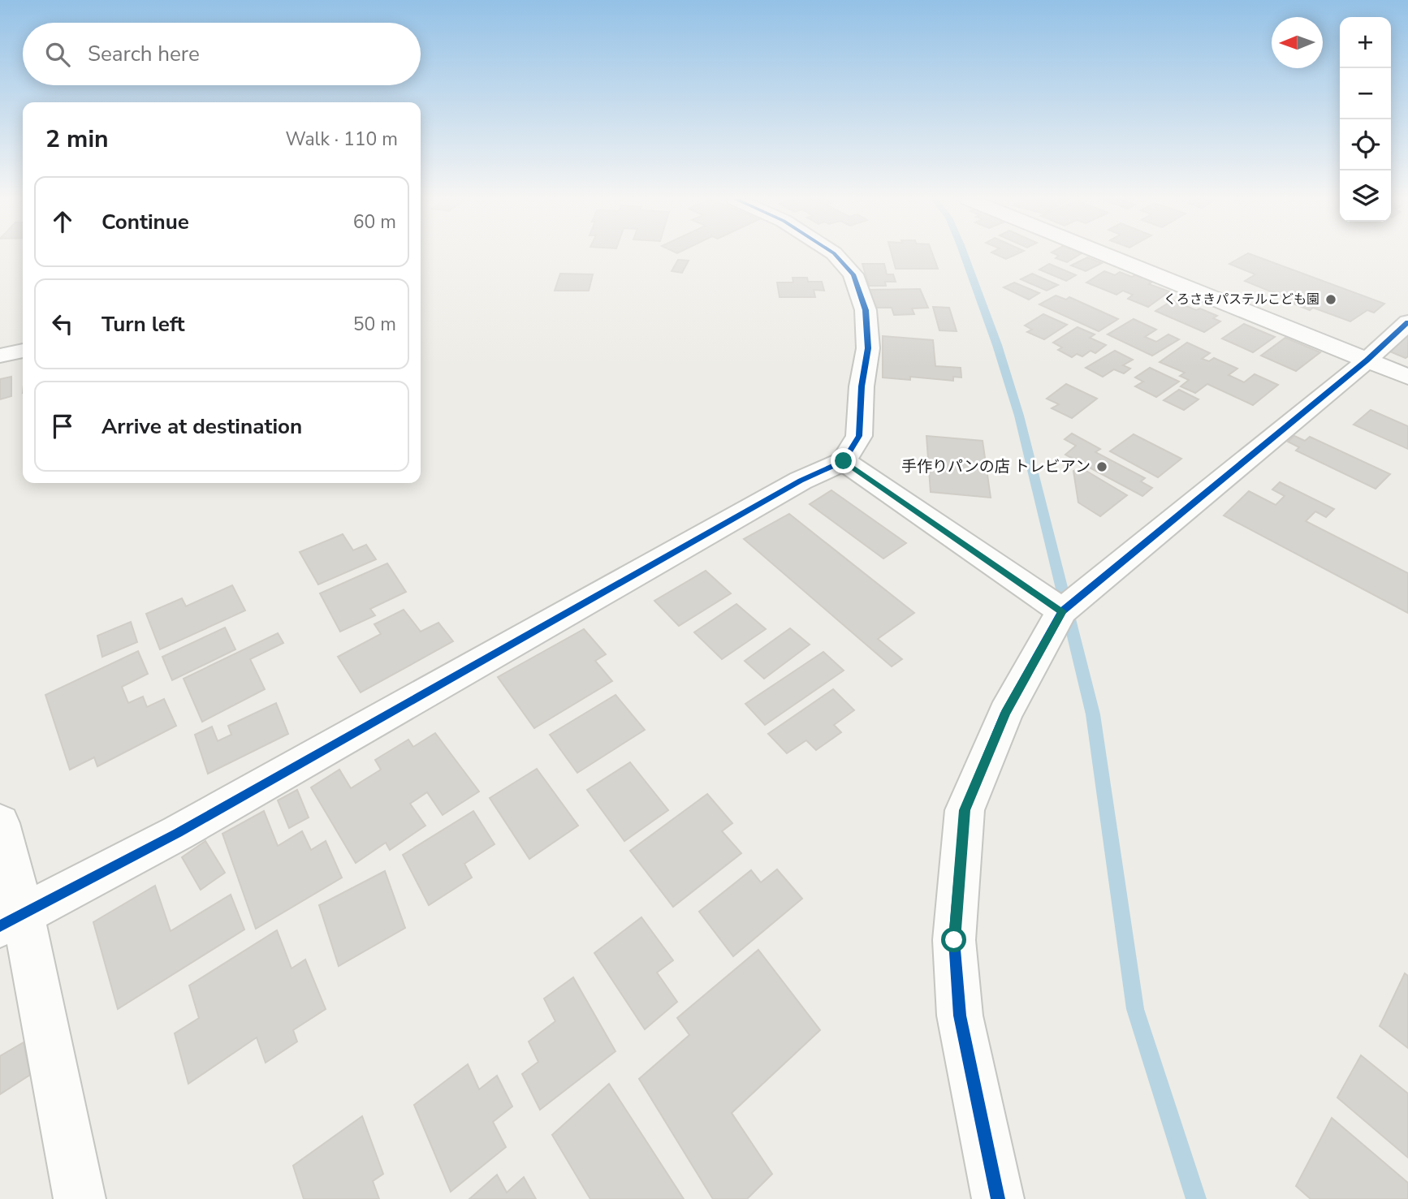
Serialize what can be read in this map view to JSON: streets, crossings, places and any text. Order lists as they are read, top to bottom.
{
  "places": ["くろさきパステルこども園", "手作りパンの店 トレビアン"],
  "north": "left",
  "page": {
    "map_buttons": ["+", "−"],
    "search": "Search here",
    "heading": ["2 min", "Walk · 110 m"],
    "list": [
      ["Continue", "60 m"],
      ["Turn left", "50 m"],
      "Arrive at destination"
    ]
  }
}
